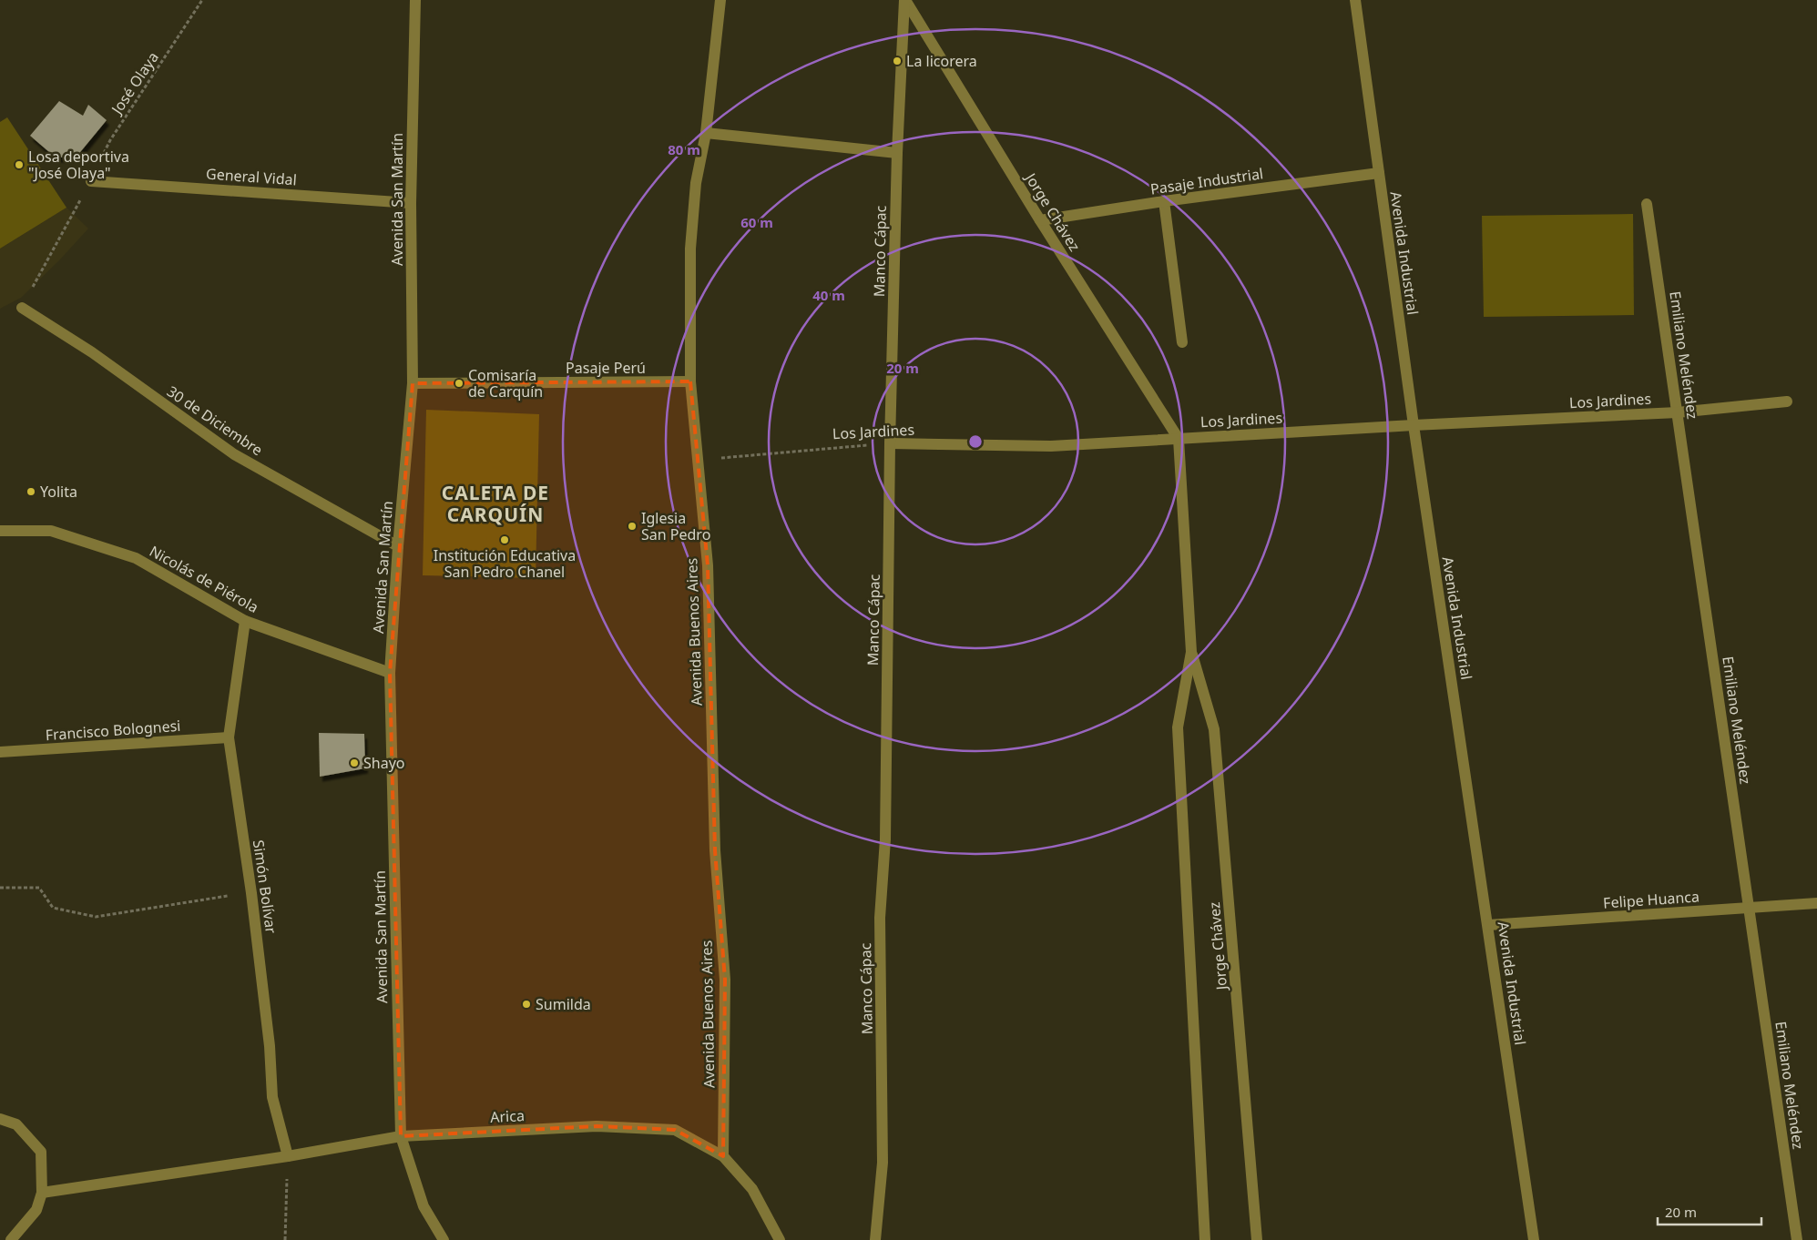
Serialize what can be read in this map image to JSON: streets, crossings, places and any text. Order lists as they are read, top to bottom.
{
  "streets": {
    "street": [
      "General Vidal",
      "Pasaje Industrial",
      "Avenida San Martín",
      "Jorge Chávez",
      "Manco Cápac",
      "Avenida Industrial",
      "Emiliano Meléndez",
      "Pasaje Perú",
      "Los Jardines",
      "30 de Diciembre",
      "Nicolás de Piérola",
      "Avenida Buenos Aires",
      "Francisco Bolognesi",
      "Simón Bolívar",
      "Felipe Huanca",
      "Arica"
    ],
    "path": ["José Olaya"]
  },
  "crossings": [
    ["José Olaya", "General Vidal"],
    ["José Olaya", "30 de Diciembre"],
    ["General Vidal", "Avenida San Martín"],
    ["Pasaje Industrial", "Jorge Chávez"],
    ["Pasaje Industrial", "Avenida Industrial"],
    ["Avenida San Martín", "Pasaje Perú"],
    ["Avenida San Martín", "30 de Diciembre"],
    ["Avenida San Martín", "Nicolás de Piérola"],
    ["Avenida San Martín", "Arica"],
    ["Jorge Chávez", "Manco Cápac"],
    ["Jorge Chávez", "Los Jardines"],
    ["Manco Cápac", "Los Jardines"],
    ["Avenida Industrial", "Los Jardines"],
    ["Avenida Industrial", "Felipe Huanca"],
    ["Emiliano Meléndez", "Los Jardines"],
    ["Emiliano Meléndez", "Felipe Huanca"],
    ["Pasaje Perú", "Avenida Buenos Aires"],
    ["Los Jardines", "Avenida Buenos Aires"],
    ["Nicolás de Piérola", "Simón Bolívar"],
    ["Avenida Buenos Aires", "Arica"],
    ["Francisco Bolognesi", "Simón Bolívar"],
    ["Simón Bolívar", "Arica"]
  ],
  "districts": ["CALETA DE CARQUÍN"],
  "places": [
    "La licorera",
    "Losa deportiva \"José Olaya\"",
    "Comisaría de Carquín",
    "Yolita",
    "Iglesia San Pedro",
    "Institución Educativa San Pedro Chanel",
    "Shayo",
    "Sumilda"
  ],
  "scale_bar": "20 m",
  "rings": [
    "80 m",
    "60 m",
    "40 m",
    "20 m"
  ]
}
